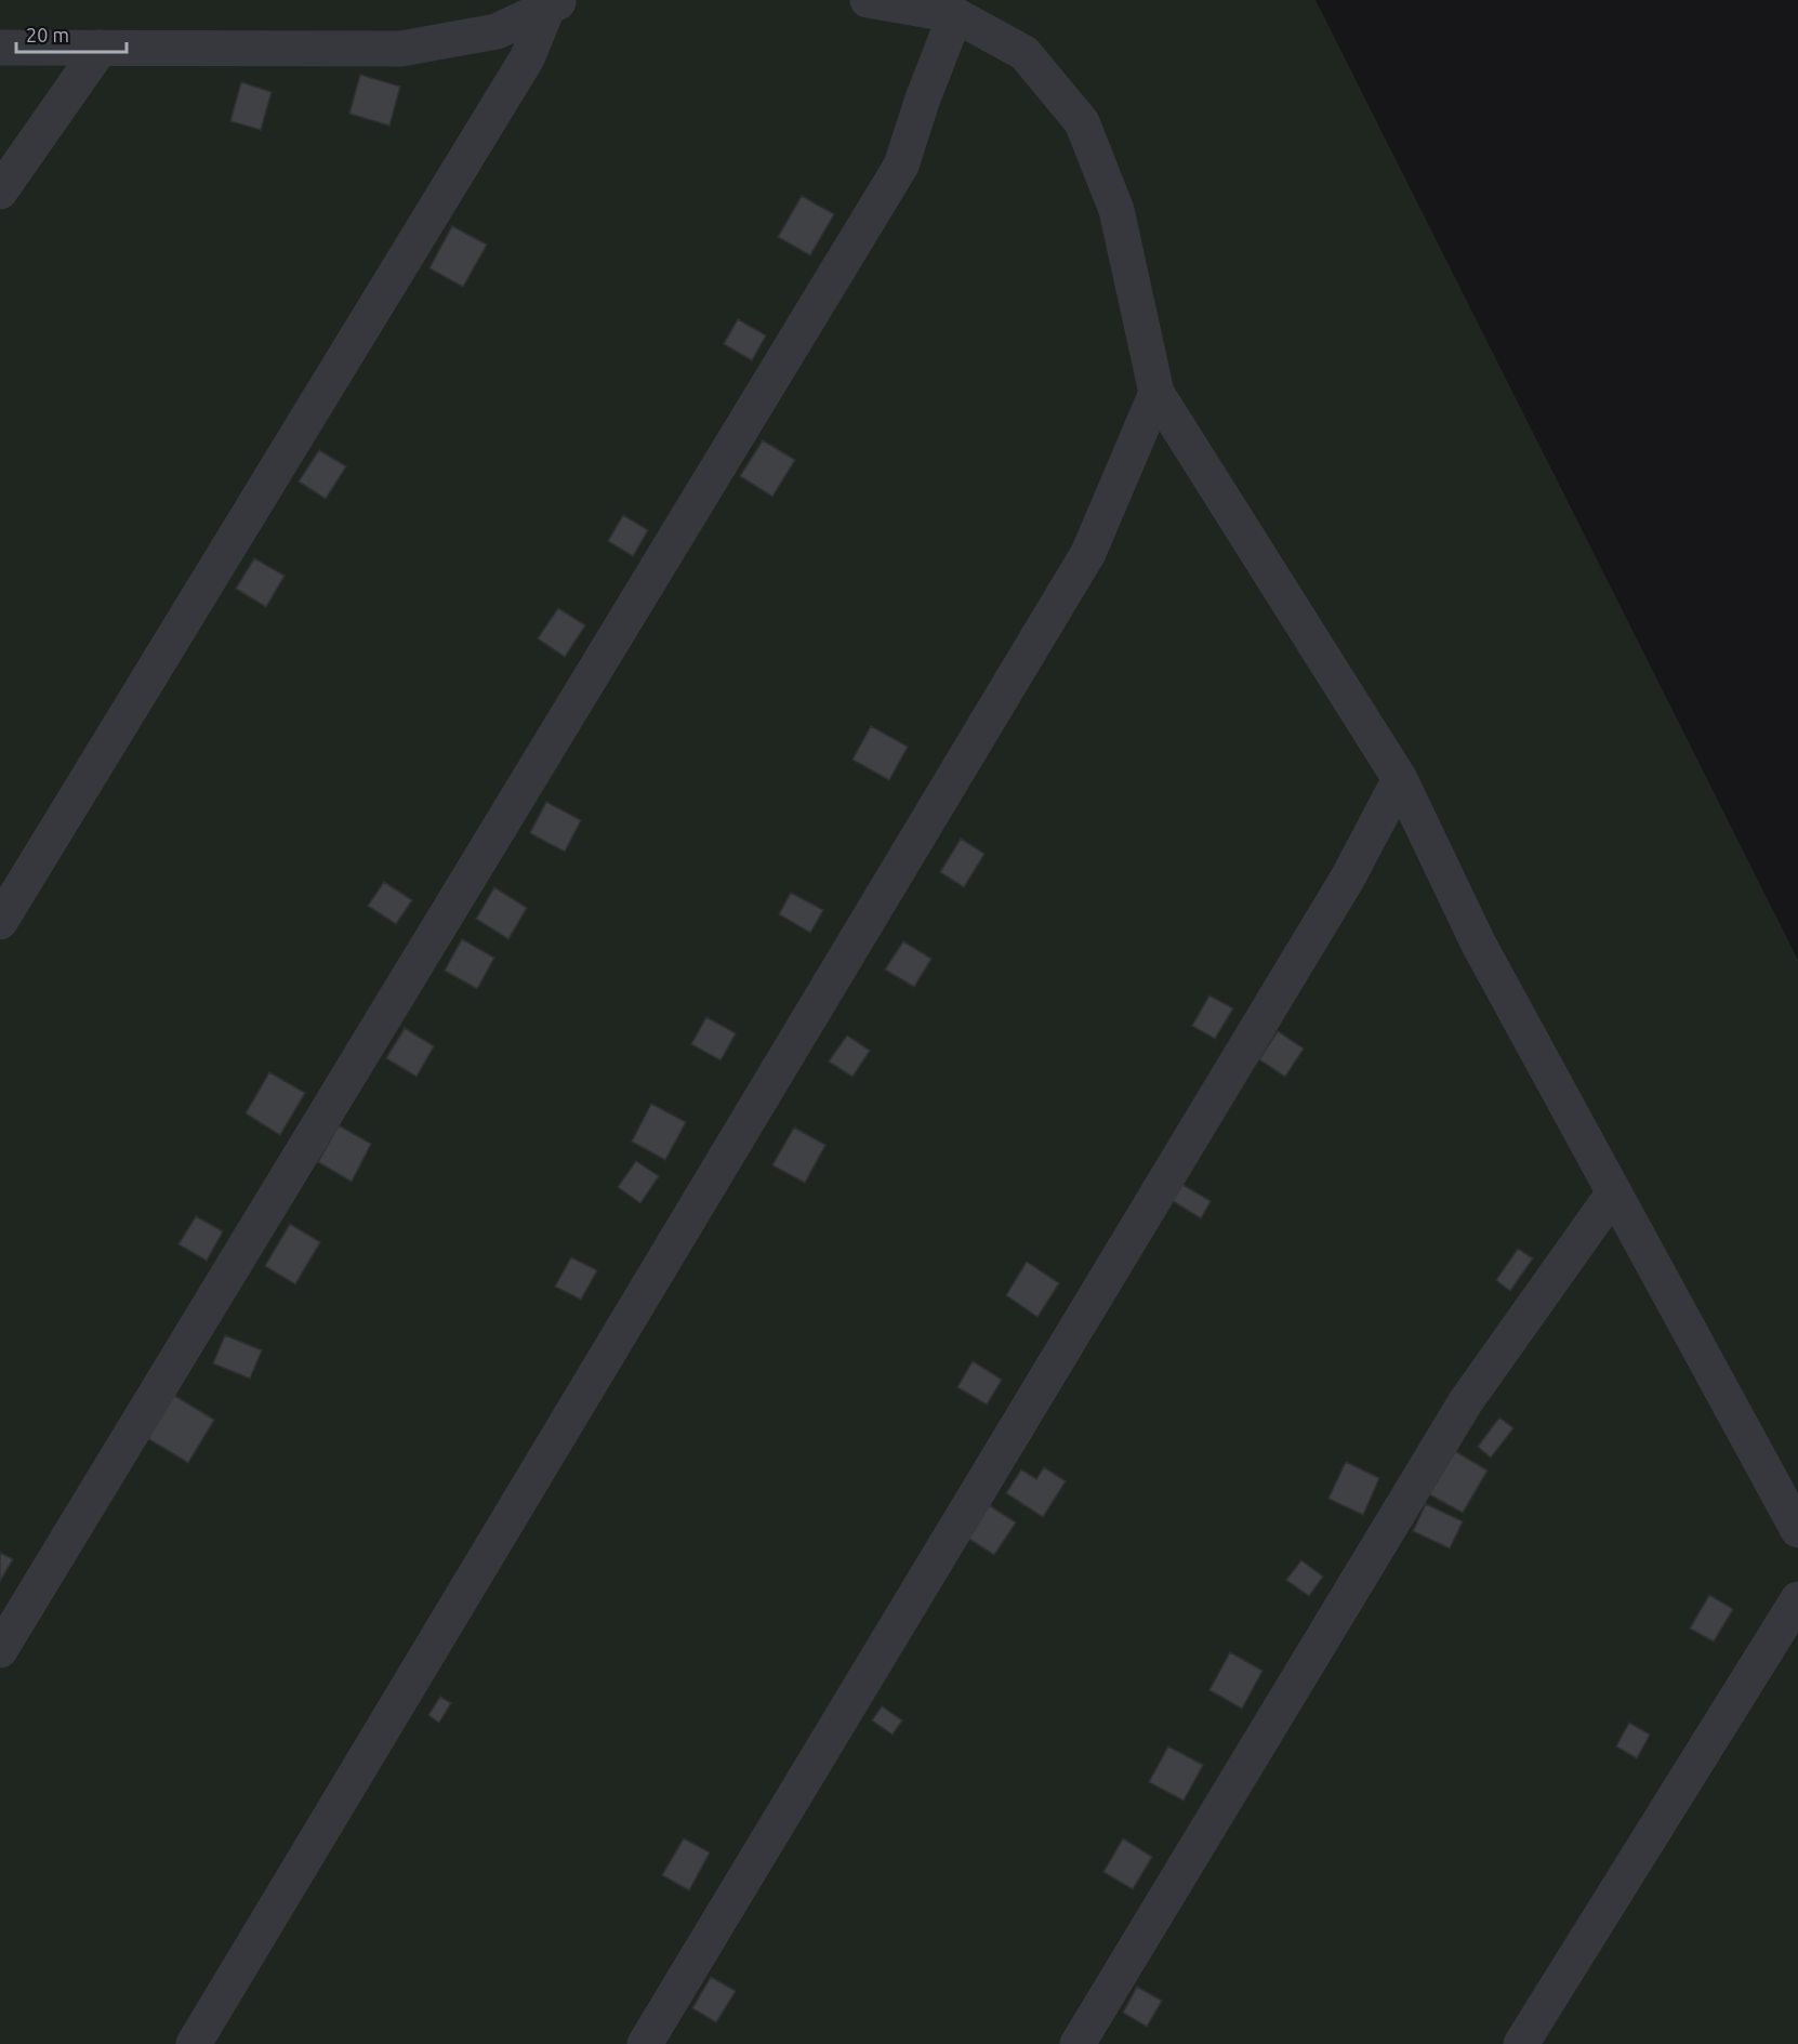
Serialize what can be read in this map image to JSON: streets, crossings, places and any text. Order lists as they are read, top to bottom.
{
  "scale_bar": "20 m"
}
